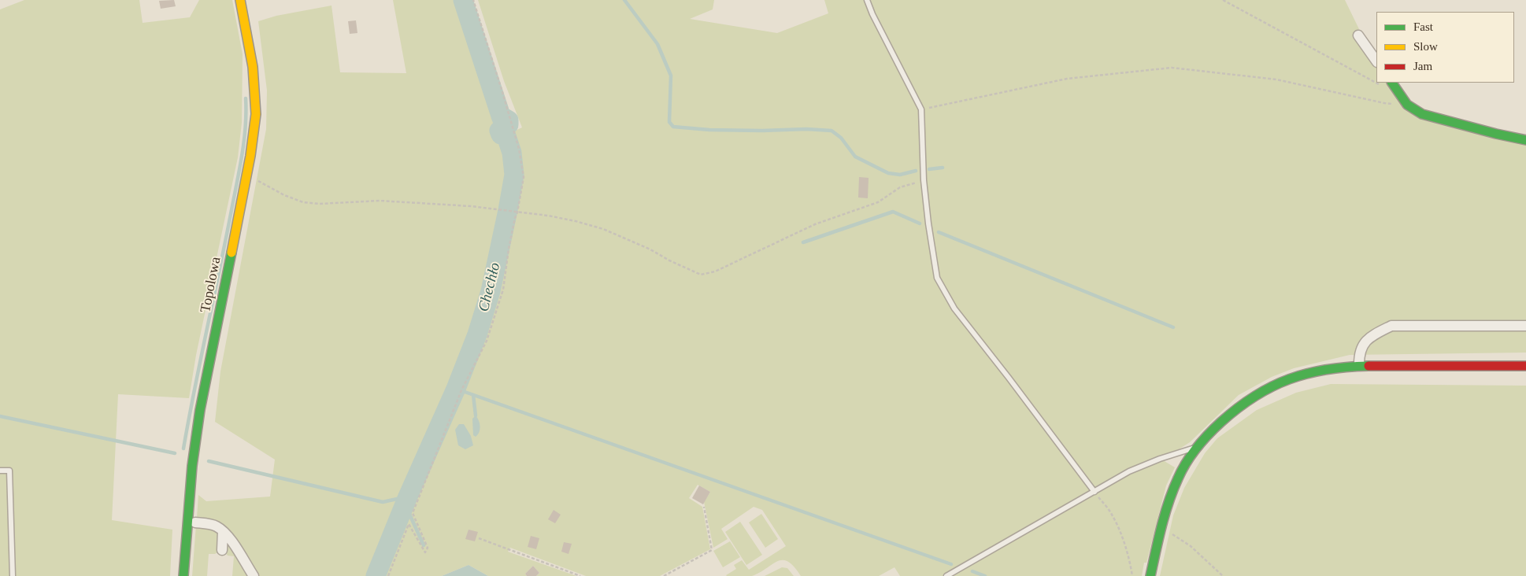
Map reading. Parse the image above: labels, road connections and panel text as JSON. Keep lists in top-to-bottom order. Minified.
{"streets":{"street":["Topolowa"]},"water":["Chechło"],"legend":["Fast","Slow","Jam"]}
